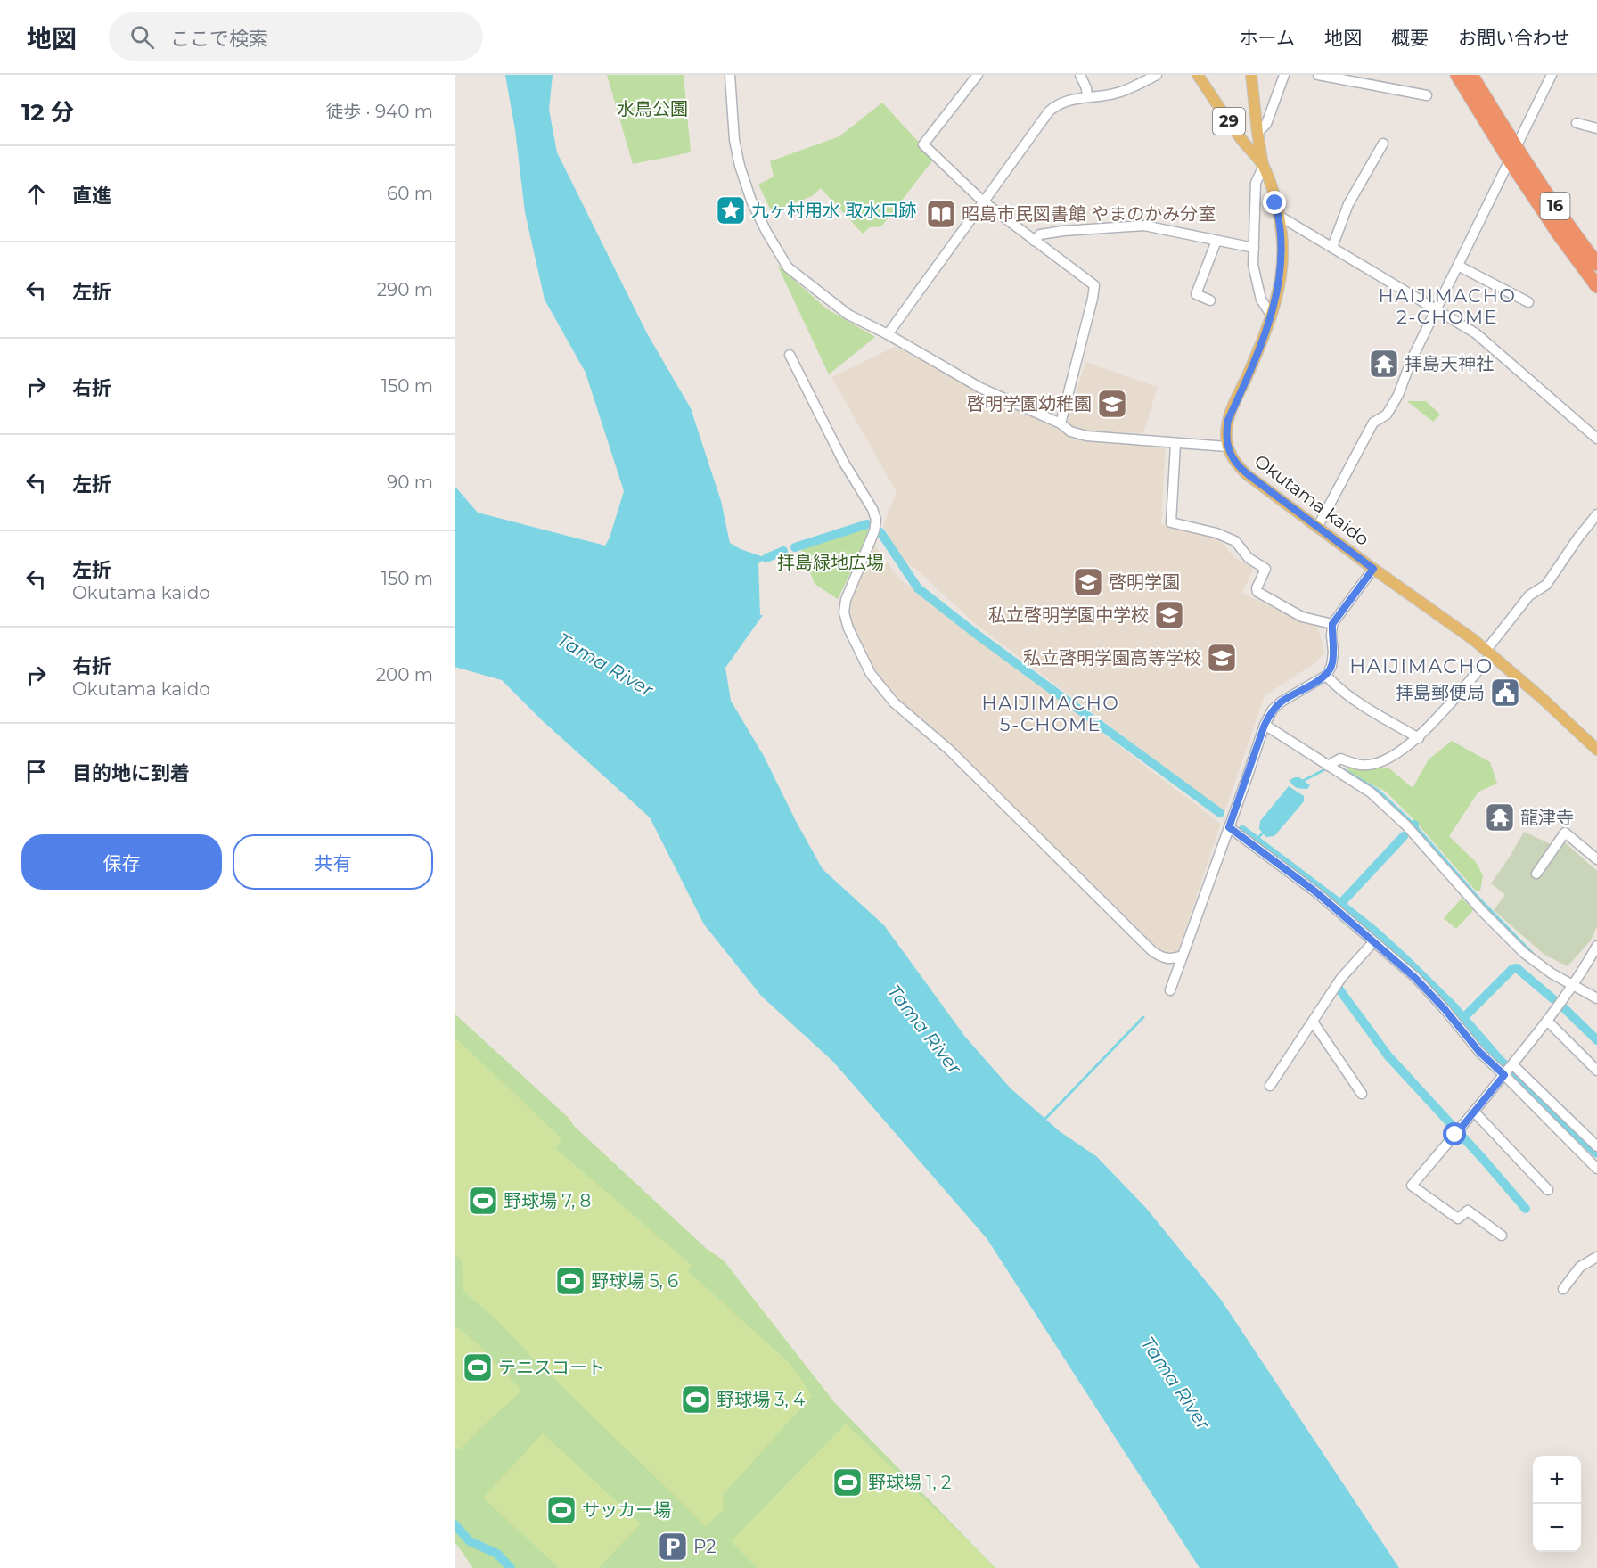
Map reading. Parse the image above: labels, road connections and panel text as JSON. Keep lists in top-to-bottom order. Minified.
{"streets":{"highway":["16"],"main road":["29","Okutama kaido"]},"crossings":[["29","Okutama kaido"]],"districts":["HAIJIMACHO 2-CHOME","HAIJIMACHO","HAIJIMACHO 5-CHOME"],"water":["Tama River"],"parks":["水鳥公園","拝島緑地広場"],"places":{"place":["九ヶ村用水 取水口跡"],"library":["昭島市民図書館 やまのかみ分室"],"temple":["拝島天神社","龍津寺"],"school or university":["啓明学園幼稚園","啓明学園","私立啓明学園中学校","私立啓明学園高等学校"],"public building":["拝島郵便局"],"sports":["野球場 7, 8","野球場 5, 6","テニスコート","野球場 3, 4","野球場 1, 2","サッカー場"],"parking":["P2"]},"page":{"header":"地図","search":"ここで検索","nav":["ホーム","地図","概要","お問い合わせ"],"heading":["12 分","徒歩 · 940 m"],"list":[["直進","60 m"],["左折","290 m"],["右折","150 m"],["左折","90 m"],["左折","Okutama kaido","150 m"],["右折","Okutama kaido","200 m"],"目的地に到着"],"buttons":["保存","共有"],"map_buttons":["+","−"]}}
